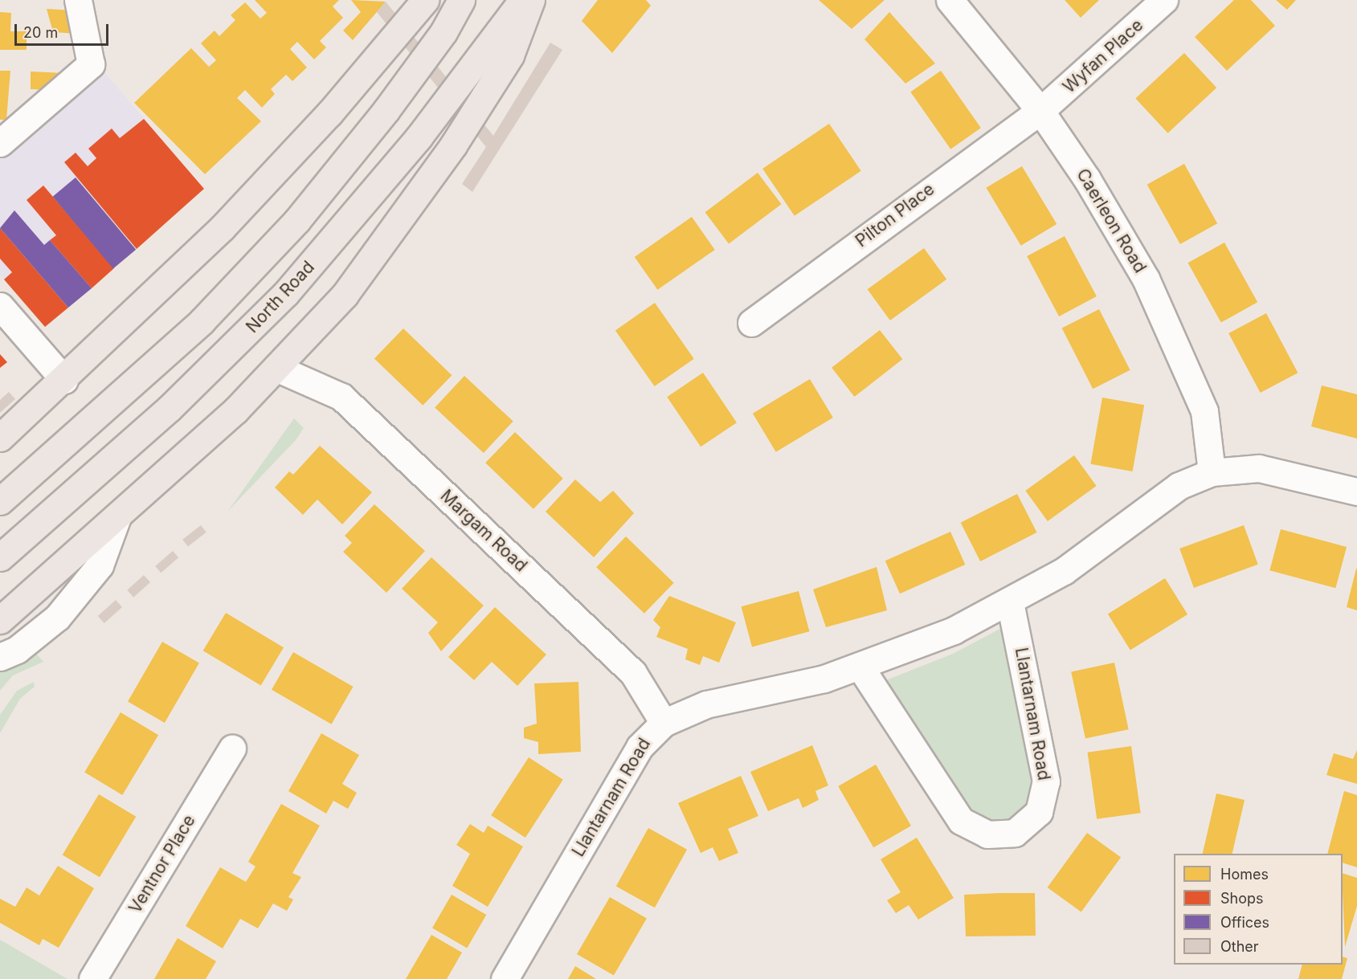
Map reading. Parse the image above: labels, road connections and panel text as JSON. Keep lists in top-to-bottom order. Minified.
{"streets":{"main road":["North Road"],"street":["Wyfan Place","Pilton Place","Caerleon Road","Margam Road","Llantarnam Road","Ventnor Place"]},"crossings":[["Wyfan Place","Pilton Place"],["Wyfan Place","Caerleon Road"],["Pilton Place","Caerleon Road"],["Caerleon Road","Llantarnam Road"],["Margam Road","Llantarnam Road"]],"legend":["Homes","Shops","Offices","Other"],"scale_bar":"20 m"}
